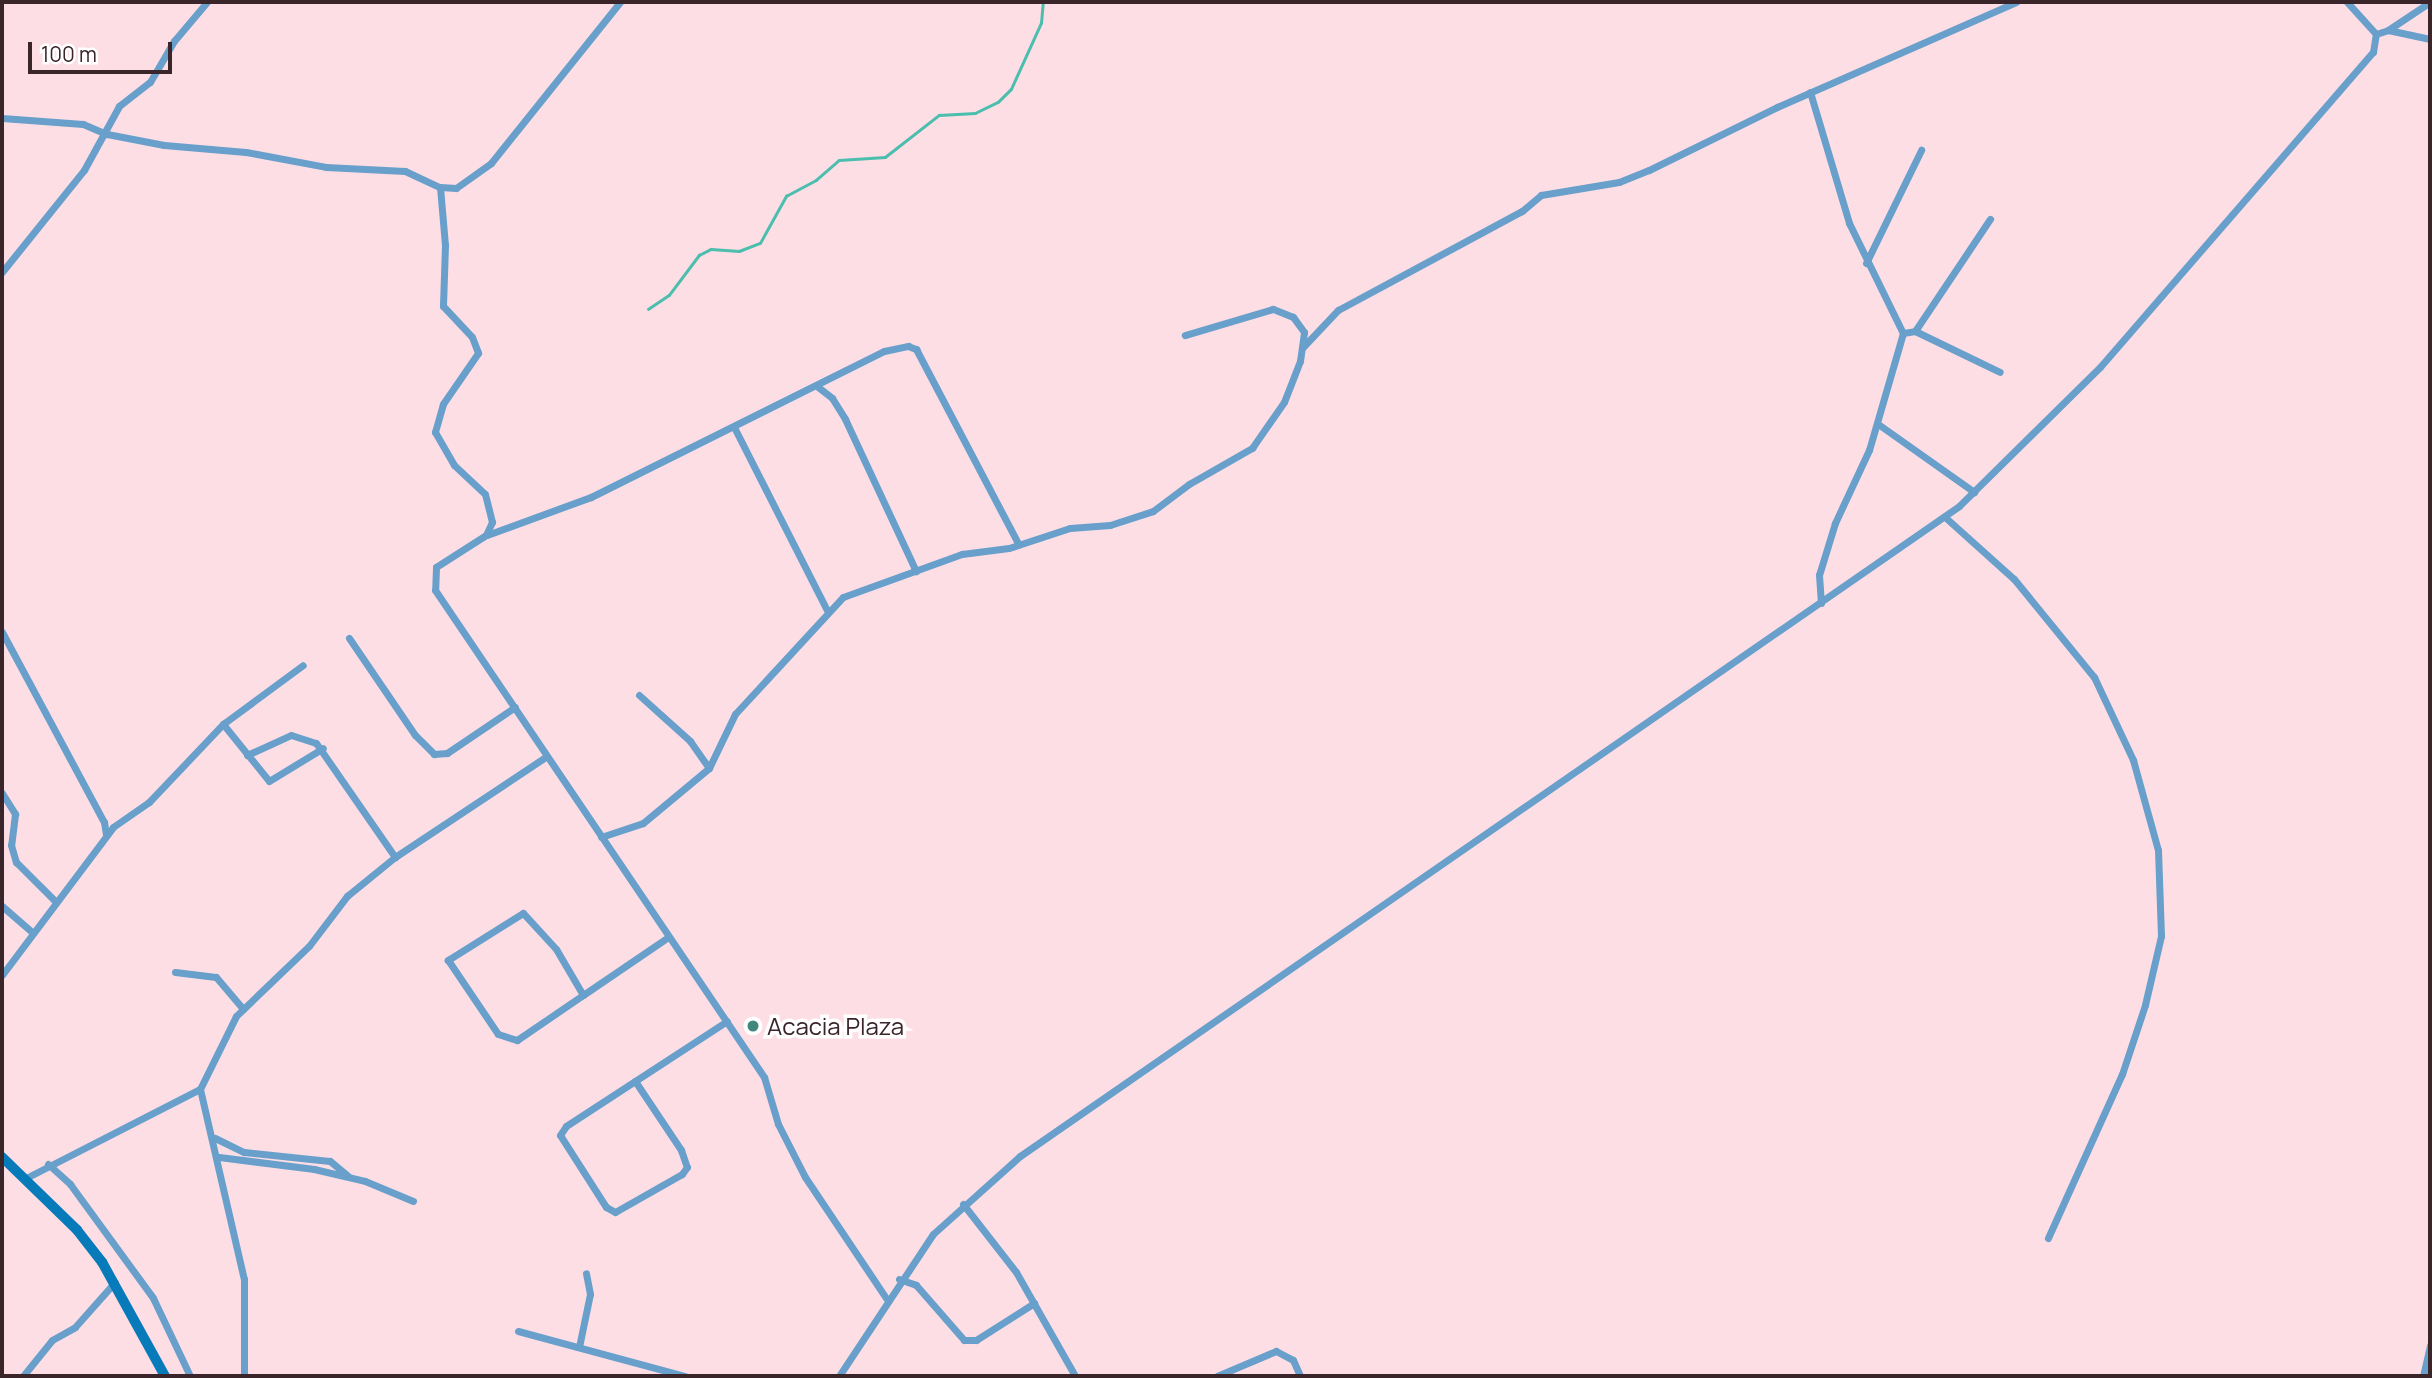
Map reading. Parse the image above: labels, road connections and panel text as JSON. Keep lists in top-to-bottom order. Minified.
{"places":["Acacia Plaza"],"scale_bar":"100 m"}
